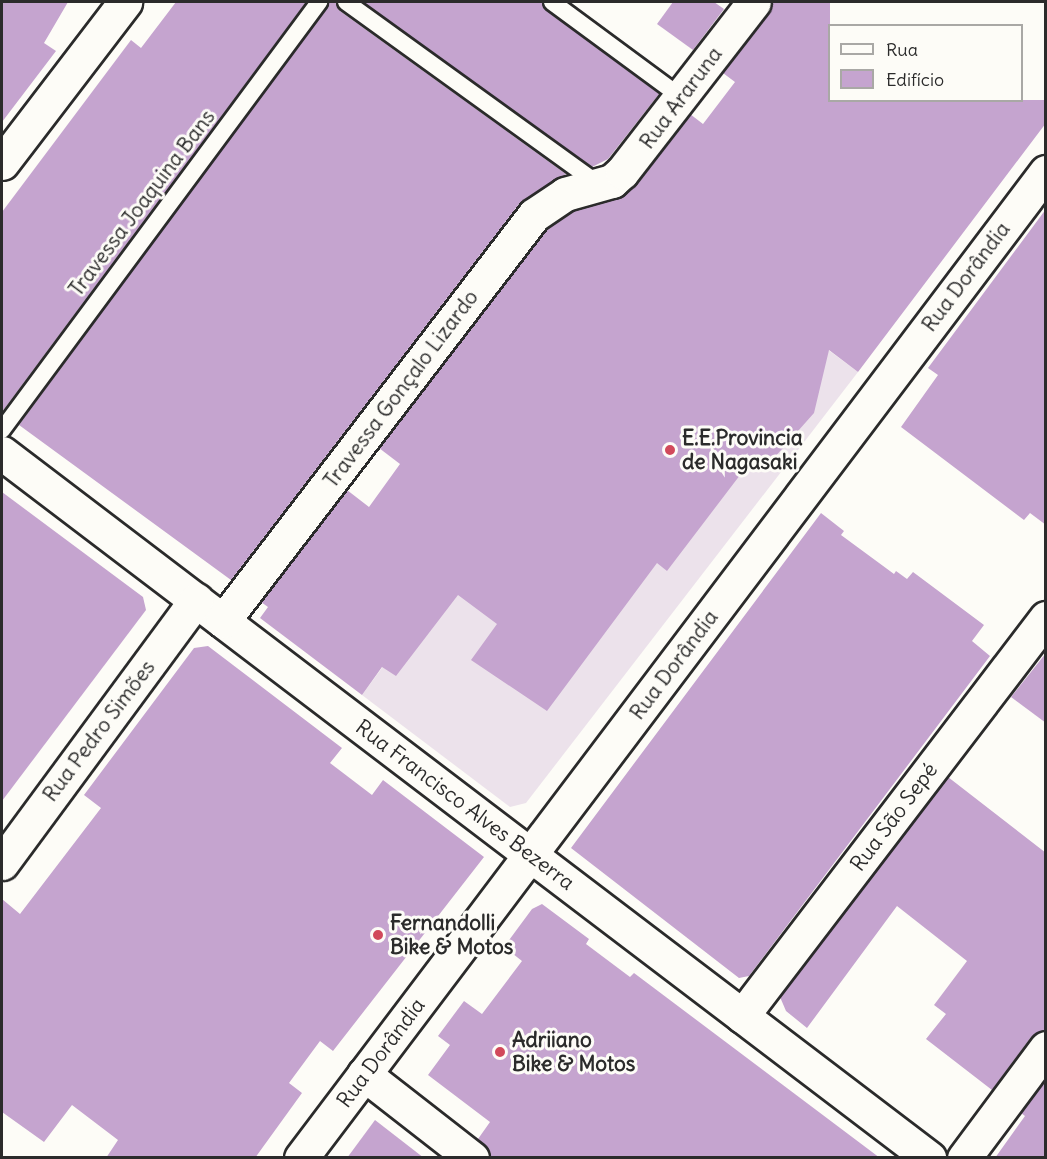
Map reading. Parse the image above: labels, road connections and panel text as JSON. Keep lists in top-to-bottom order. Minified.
{"streets":{"street":["Rua Araruna","Rua Dorândia","Travessa Gonçalo Lizardo","Rua Pedro Simões","Rua Francisco Alves Bezerra","Rua São Sepé"],"lane":["Travessa Joaquina Bans"]},"crossings":[["Rua Araruna","Travessa Gonçalo Lizardo"],["Rua Dorândia","Rua Francisco Alves Bezerra"],["Travessa Gonçalo Lizardo","Rua Francisco Alves Bezerra"],["Rua Pedro Simões","Rua Francisco Alves Bezerra"],["Rua Francisco Alves Bezerra","Rua São Sepé"]],"places":["E.E.Provincia de Nagasaki","Fernandolli Bike & Motos","Adriiano Bike & Motos"],"legend":["Rua","Edifício"]}
